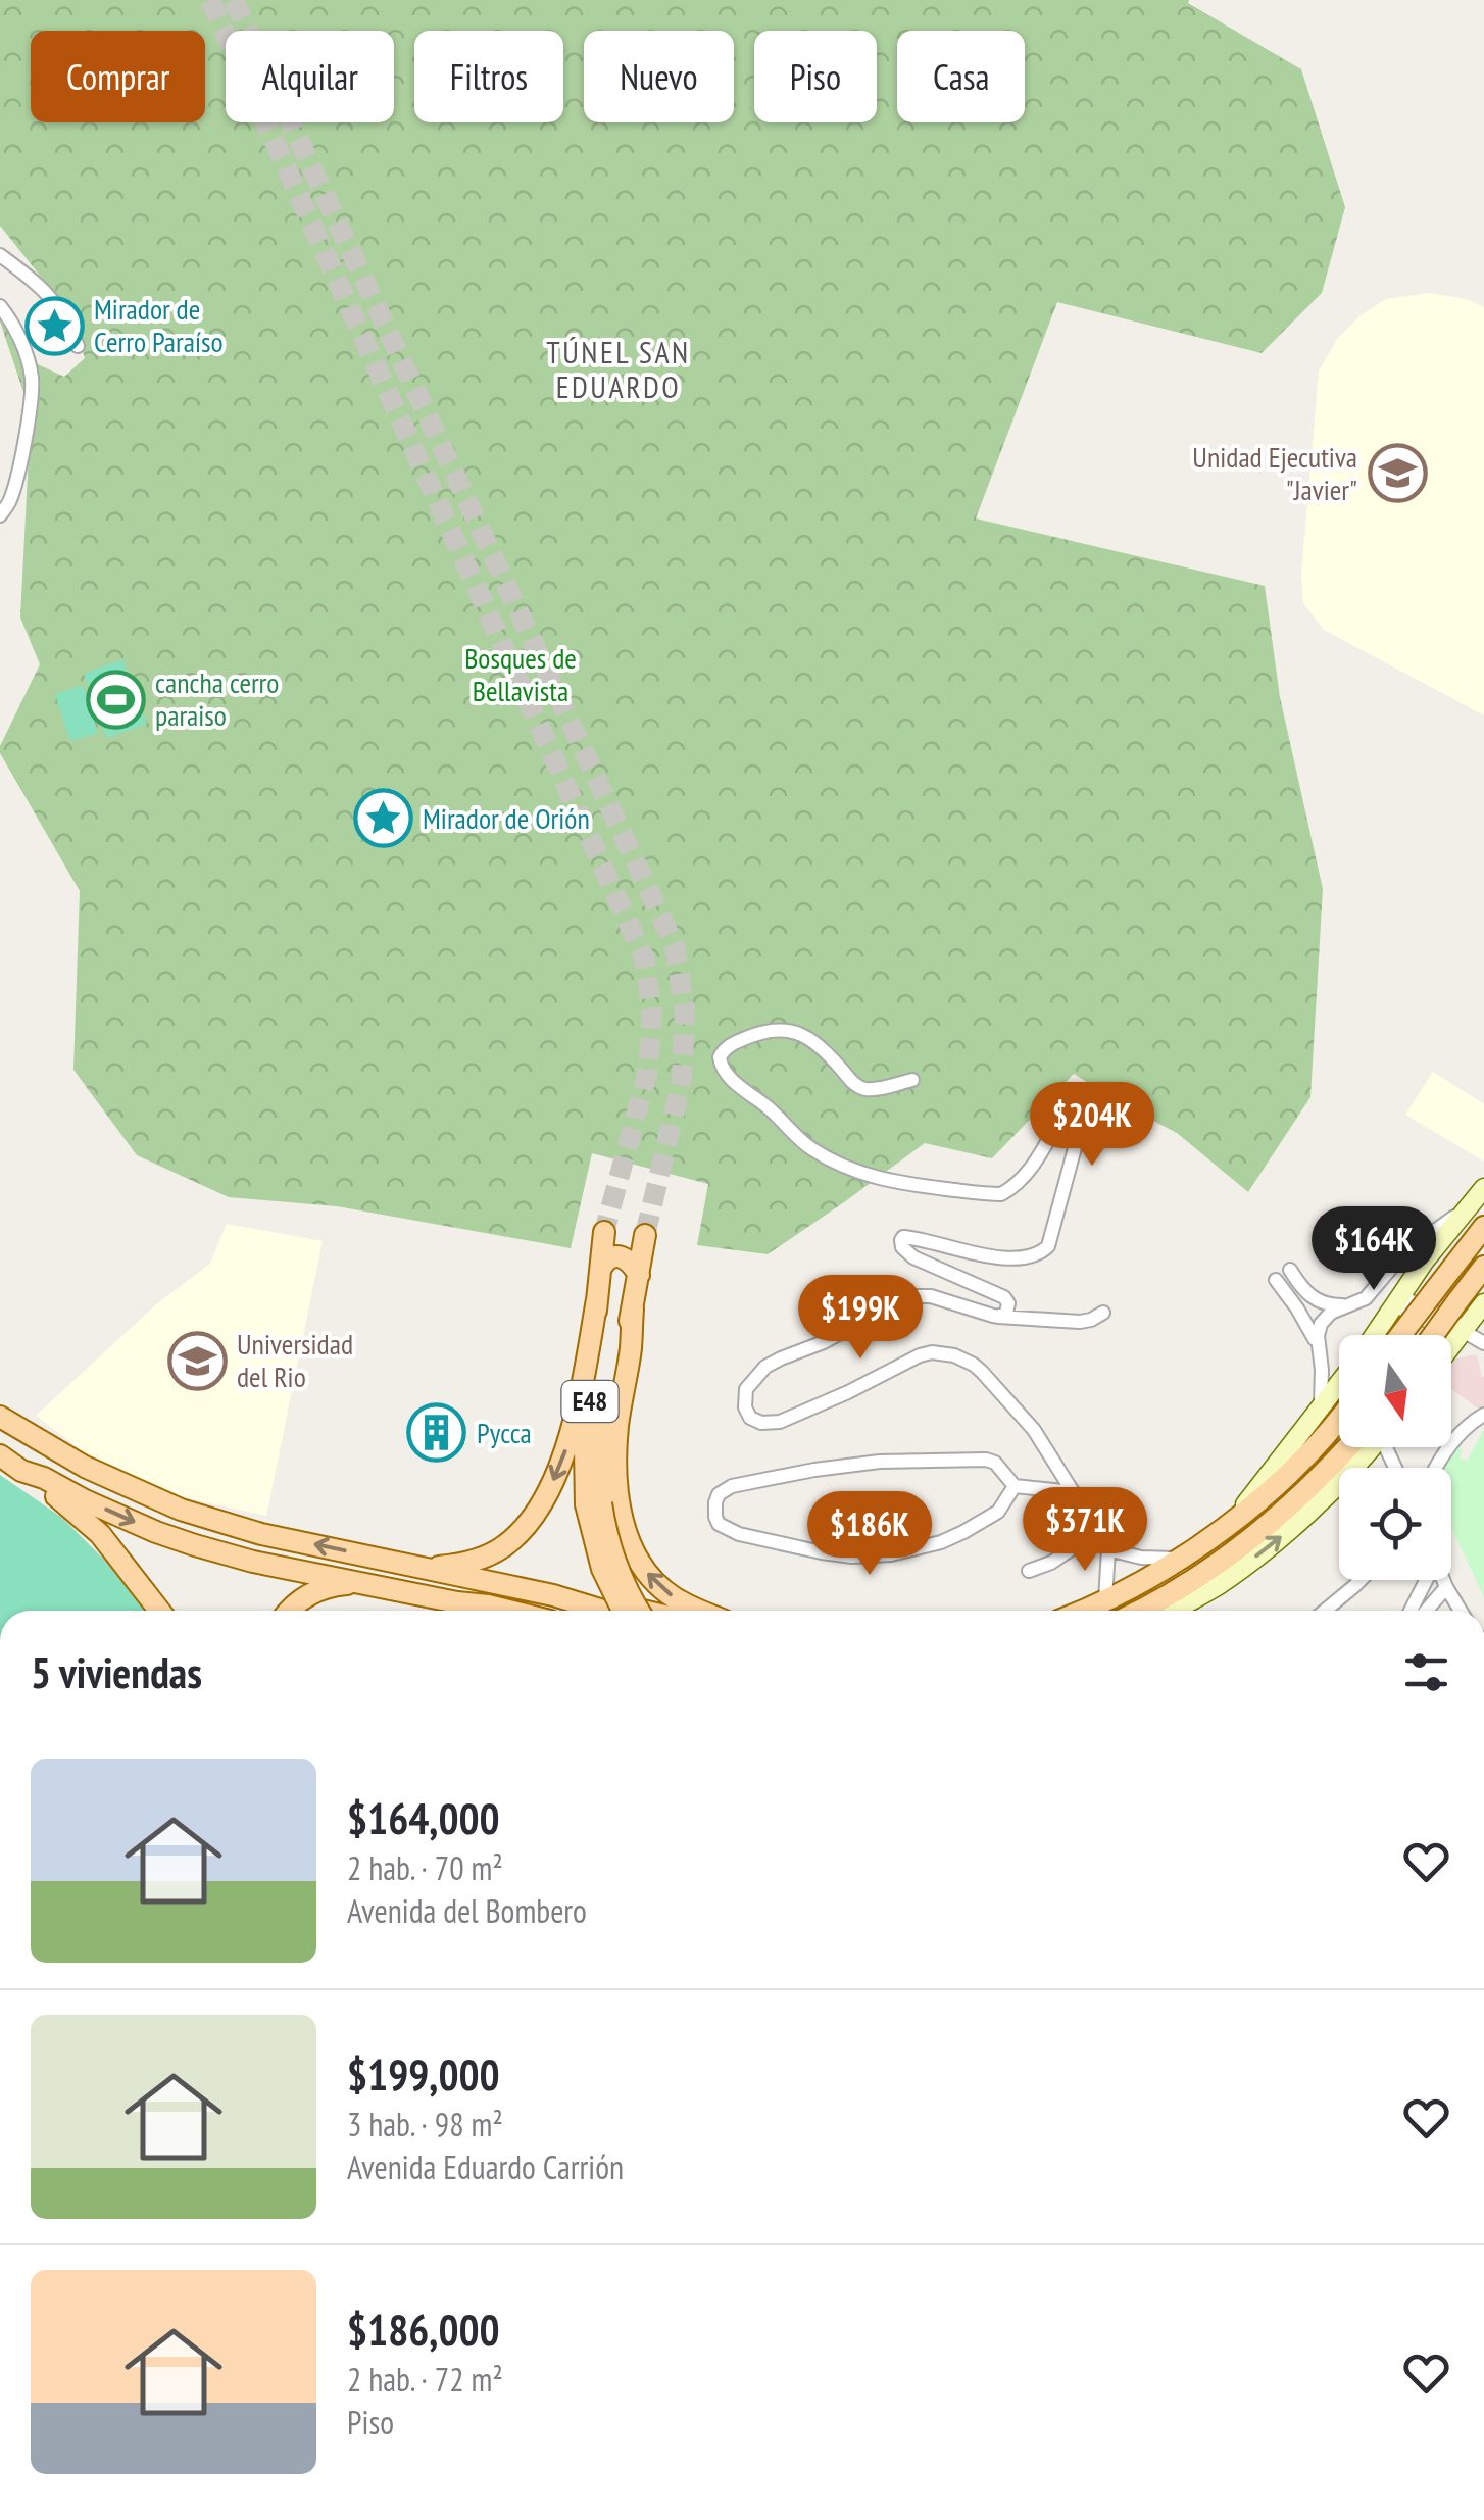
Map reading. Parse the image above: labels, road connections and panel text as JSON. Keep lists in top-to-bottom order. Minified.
{"streets":{"main road":["E48"]},"districts":["TÚNEL SAN EDUARDO"],"parks":["Bosques de Bellavista"],"places":{"place":["Mirador de Cerro Paraíso","Mirador de Orión"],"school or university":["Unidad Ejecutiva \"Javier\"","Universidad del Rio"],"sports":["cancha cerro paraiso"],"building":["Pycca"]},"north":"bottom","page":{"chip":["Comprar","Alquilar","Filtros","Nuevo","Piso","Casa"],"price":["$204K","$164K","$199K","$371K","$186K"],"heading":"5 viviendas","list":[{"name":"$164,000","note":"2 hab. · 70 m² · Avenida del Bombero"},{"name":"$199,000","note":"3 hab. · 98 m² · Avenida Eduardo Carrión"},{"name":"$186,000","note":"2 hab. · 72 m² · Piso"}]}}
